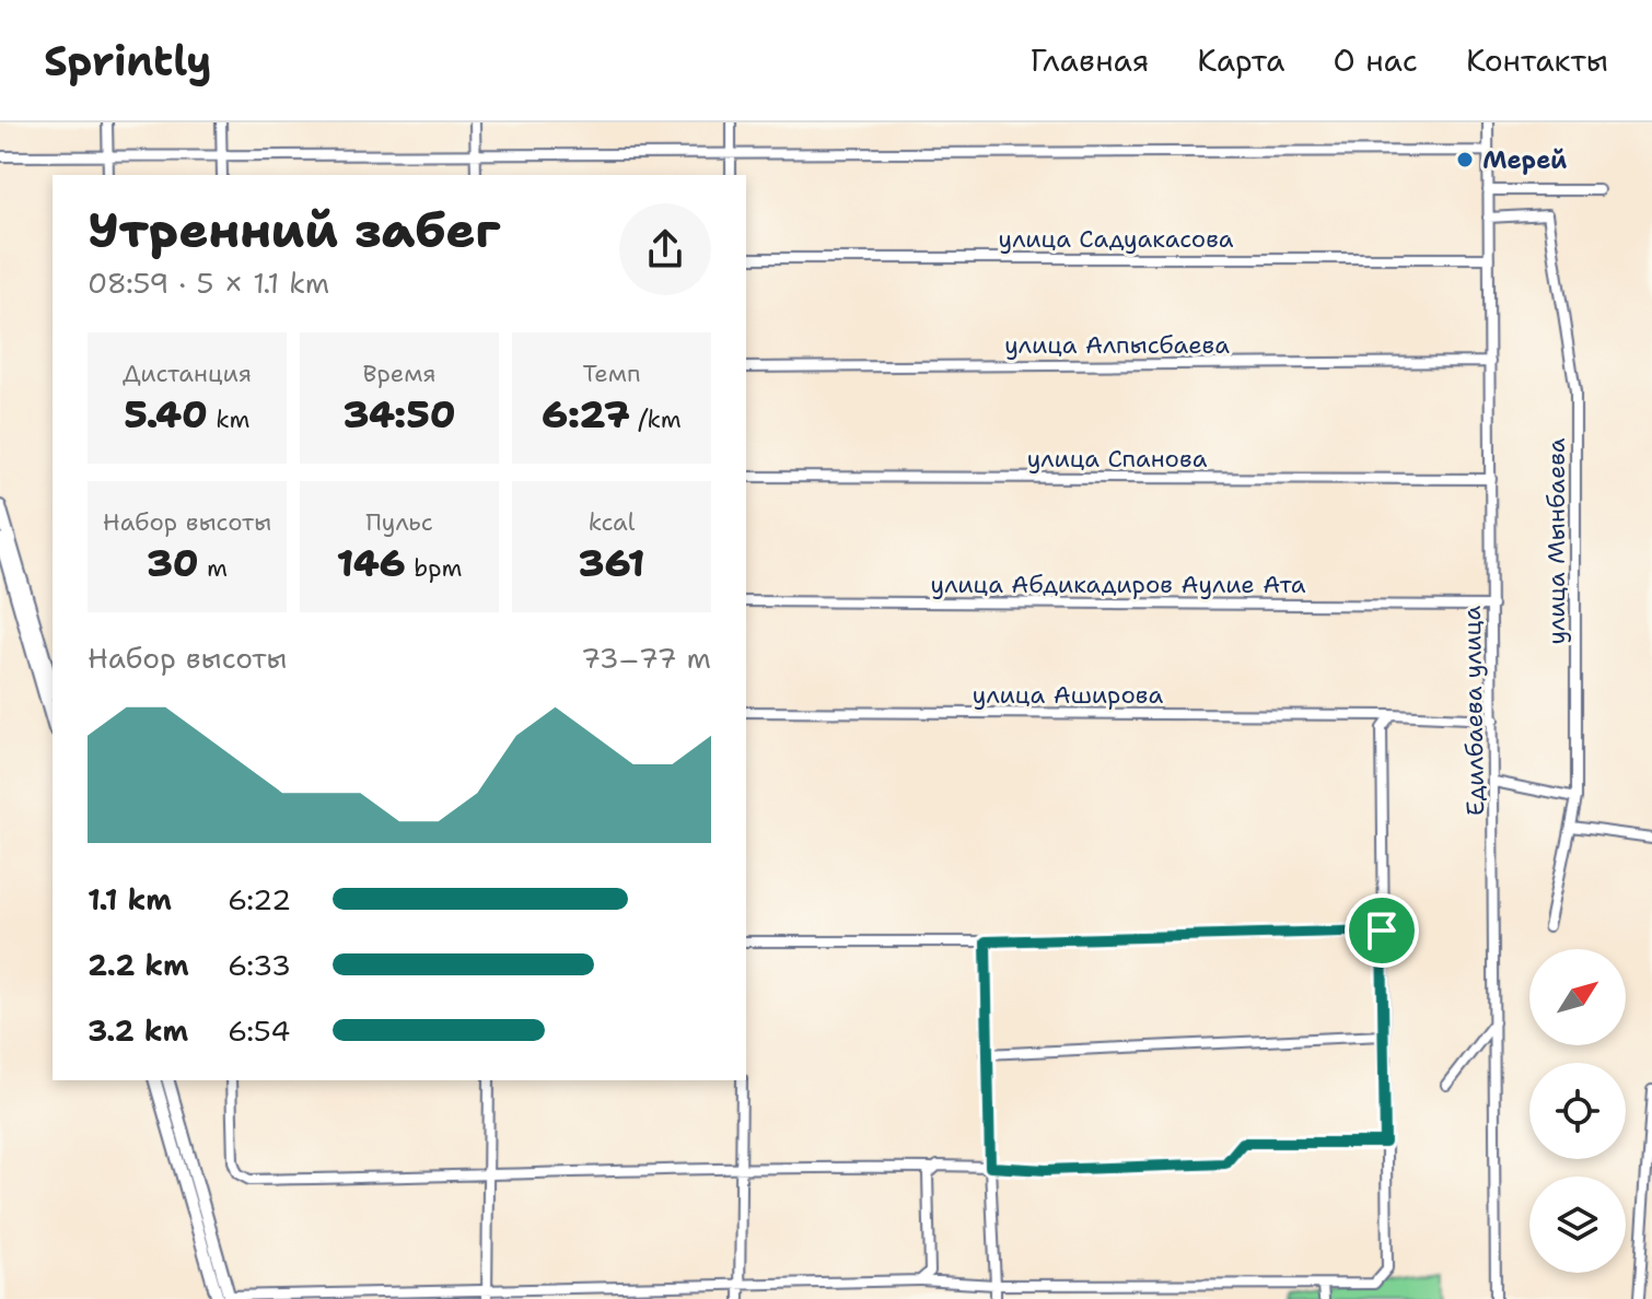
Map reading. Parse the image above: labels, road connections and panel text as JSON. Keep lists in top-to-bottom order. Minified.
{"streets":{"street":["улица Садуакасова","улица Алпысбаева","улица Спанова","улица Мынбаева","улица Абдикадиров Аулие Ата","улица Аширова","Едилбаева улица"]},"crossings":[["улица Садуакасова","Едилбаева улица"],["улица Алпысбаева","Едилбаева улица"],["улица Спанова","Едилбаева улица"],["улица Мынбаева","Едилбаева улица"],["улица Абдикадиров Аулие Ата","Едилбаева улица"],["улица Аширова","Едилбаева улица"]],"places":["Мерей"],"north":"top right","page":{"header":"Sprintly","nav":["Главная","Карта","О нас","Контакты"],"heading":["Утренний забег","08:59 · 5 × 1.1 km"],"stats":[["Дистанция","5.40 km"],["Время","34:50"],["Темп","6:27 /km"],["Набор высоты","30 m"],["Пульс","146 bpm"],["kcal","361"]],"chart":["Набор высоты","73–77 m"],"list":[{"name":"1.1 km","note":"6:22"},{"name":"2.2 km","note":"6:33"},{"name":"3.2 km","note":"6:54"}]}}
